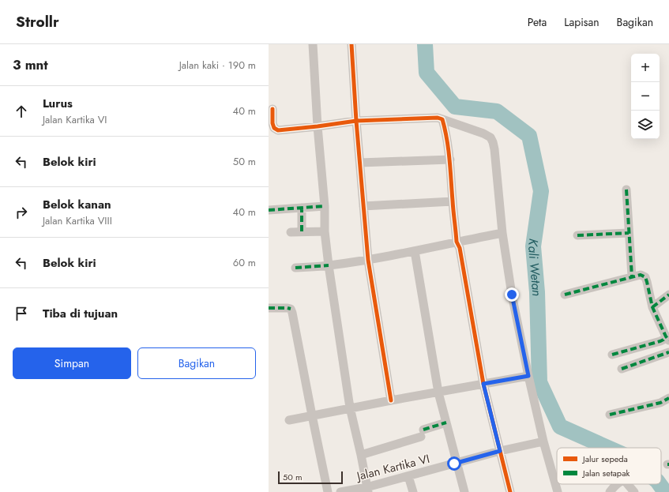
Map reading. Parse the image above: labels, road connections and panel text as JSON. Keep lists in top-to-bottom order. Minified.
{"streets":{"street":["Jalan Kartika VI"]},"water":["Kali Wetan"],"legend":["Jalur sepeda","Jalan setapak"],"scale_bar":"50 m","page":{"header":"Strollr","nav":["Peta","Lapisan","Bagikan"],"heading":["3 mnt","Jalan kaki · 190 m"],"map_buttons":["+","−"],"list":[["Lurus","Jalan Kartika VI","40 m"],["Belok kiri","50 m"],["Belok kanan","Jalan Kartika VIII","40 m"],["Belok kiri","60 m"],"Tiba di tujuan"],"buttons":["Simpan","Bagikan"],"scale":"50 m"}}
